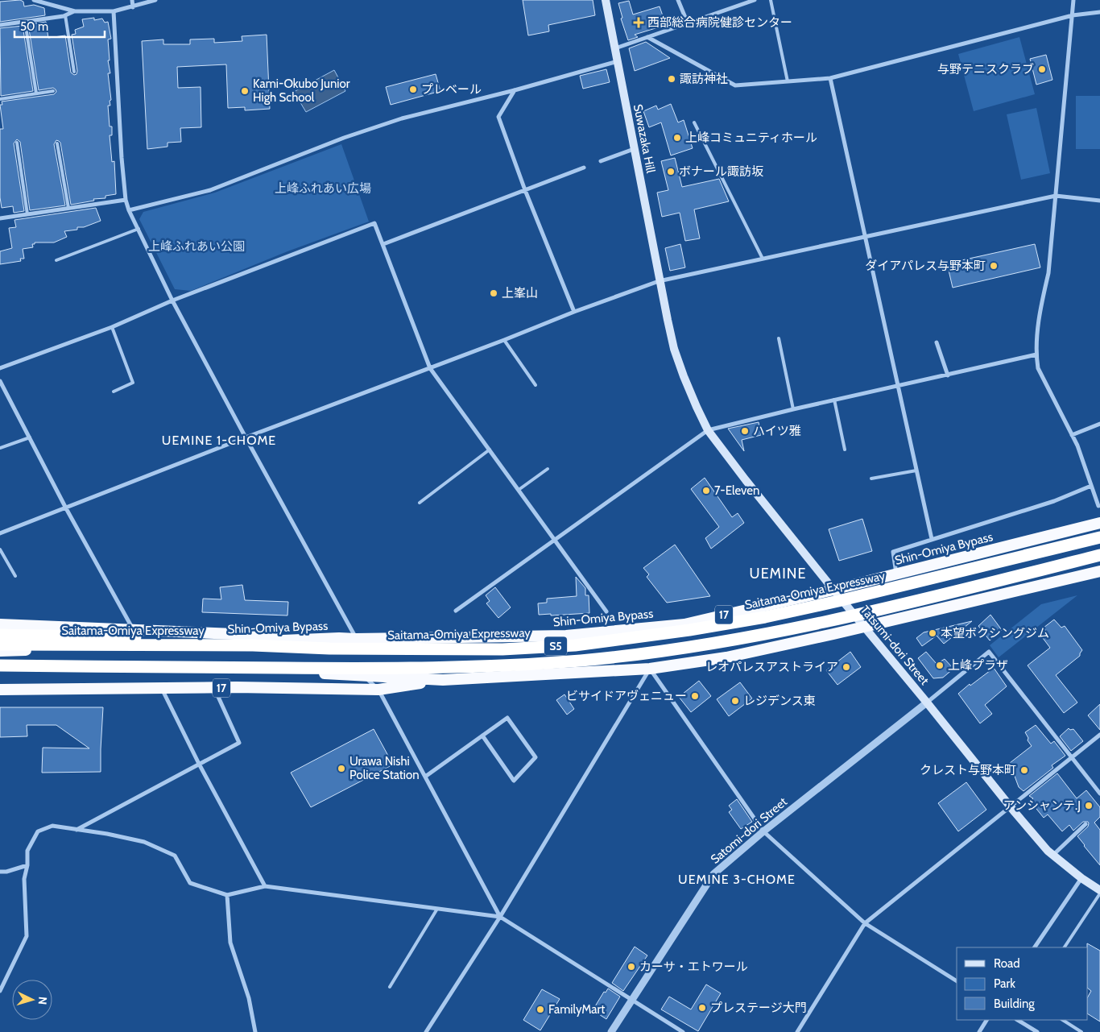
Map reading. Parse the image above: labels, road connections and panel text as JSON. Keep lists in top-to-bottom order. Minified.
{"streets":{"highway":["Shin-Omiya Bypass","Saitama-Omiya Expressway","17","S5"],"main road":["Suwazaka Hill","Tatsumi-dori Street"],"street":["Satomi-dori Street"]},"crossings":[["Suwazaka Hill","Tatsumi-dori Street"],["Shin-Omiya Bypass","17"],["Shin-Omiya Bypass","Tatsumi-dori Street"],["17","Tatsumi-dori Street"],["Tatsumi-dori Street","Satomi-dori Street"]],"districts":["UEMINE 1-CHOME","UEMINE","UEMINE 3-CHOME"],"parks":["上峰ふれあい広場","上峰ふれあい公園"],"places":{"health":["西部総合病院健診センター"],"other":["与野テニスクラブ","諏訪神社","プレベール","Kami-Okubo Junior High School","上峰コミュニティホール","ボナール諏訪坂","ダイアパレス与野本町","上峯山","ハイツ雅","7-Eleven","本望ボクシングジム","上峰プラザ","レオパレスアストライア","ビサイドアヴェニュー","レジデンス東","Urawa Nishi Police Station","クレスト与野本町","アンシャンテ.J","カーサ・エトワール","プレステージ大門","FamilyMart"]},"legend":["Road","Park","Building"],"scale_bar":"50 m","north":"right"}
